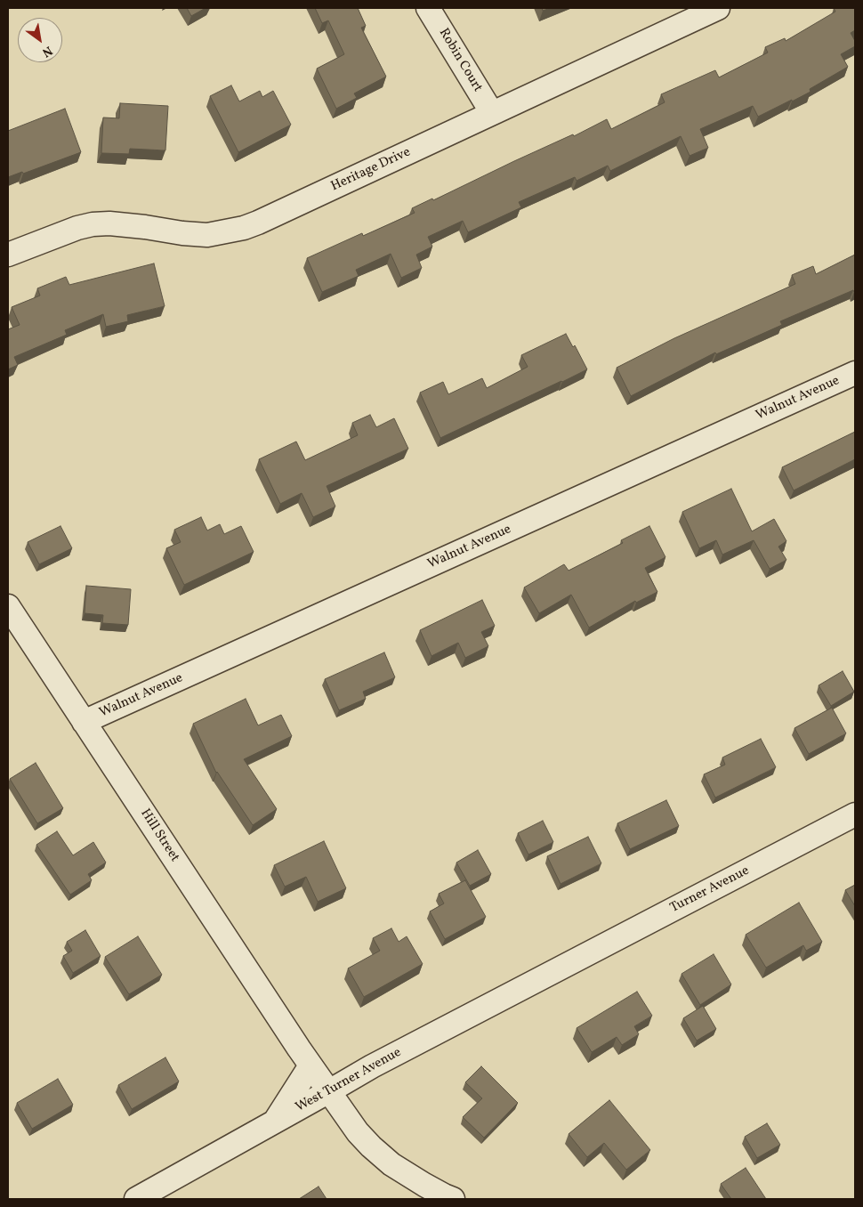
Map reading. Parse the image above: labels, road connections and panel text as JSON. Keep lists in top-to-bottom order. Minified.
{"streets":{"street":["Robin Court","Heritage Drive","Walnut Avenue","Hill Street","Turner Avenue","West Turner Avenue"]},"crossings":[["Robin Court","Heritage Drive"],["Walnut Avenue","Hill Street"],["Hill Street","West Turner Avenue"],["Turner Avenue","West Turner Avenue"]],"north":"bottom right"}
